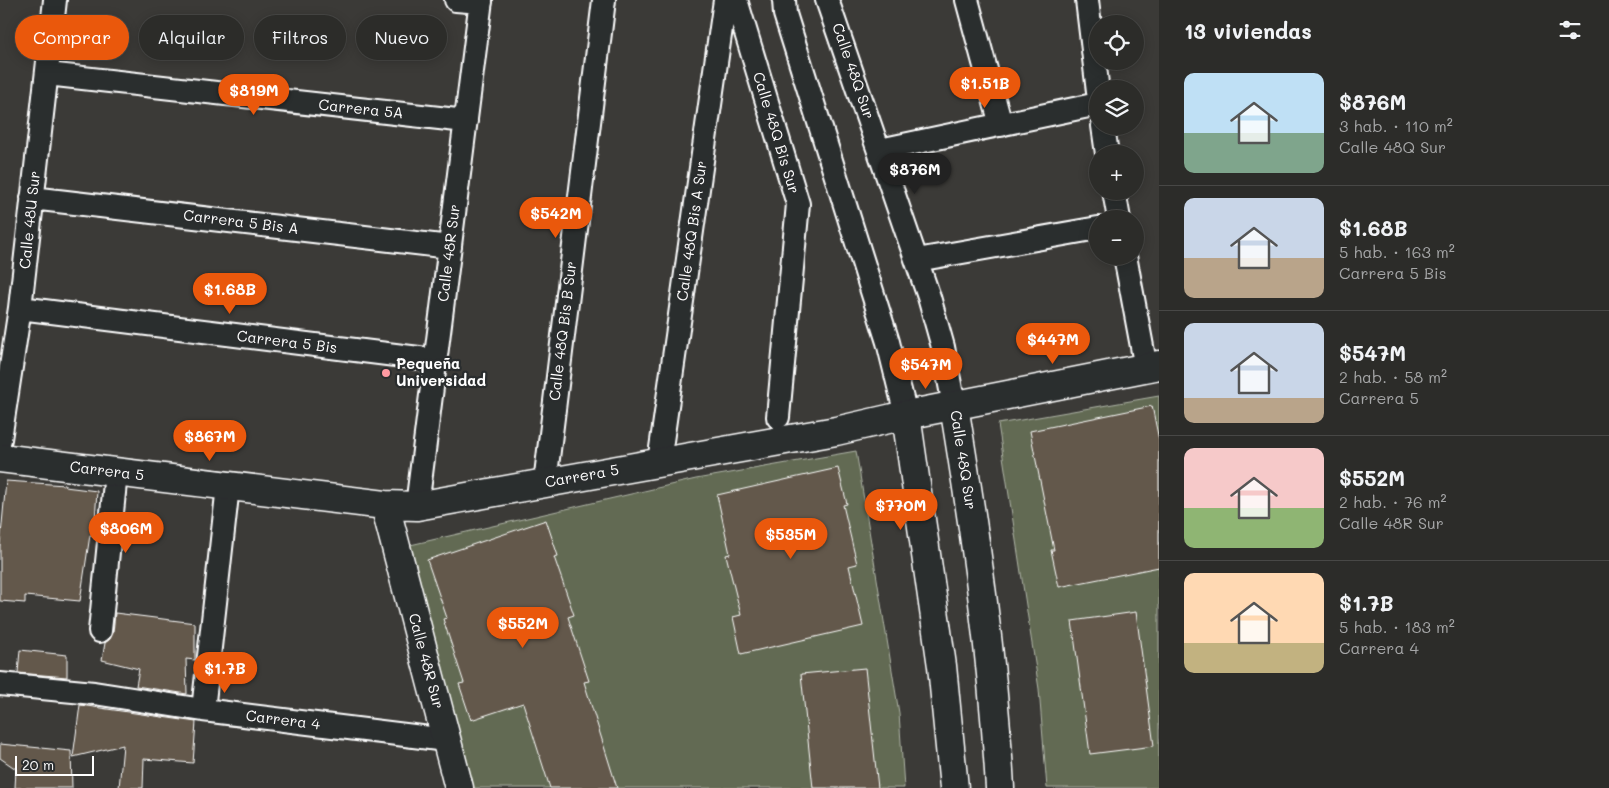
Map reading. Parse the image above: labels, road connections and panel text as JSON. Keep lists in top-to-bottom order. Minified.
{"streets":{"street":["Calle 48Q Sur","Carrera 5A","Calle 48Q Bis Sur","Calle 48U Sur","Carrera 5 Bis A","Calle 48Q Bis A Sur","Calle 48R Sur","Calle 48Q Bis B Sur","Carrera 5 Bis","Carrera 5","Carrera 4"]},"crossings":[["Calle 48Q Sur","Carrera 5"],["Carrera 5A","Calle 48U Sur"],["Carrera 5A","Calle 48R Sur"],["Calle 48U Sur","Carrera 5 Bis A"],["Calle 48U Sur","Carrera 5 Bis"],["Carrera 5 Bis A","Calle 48R Sur"],["Calle 48Q Bis A Sur","Carrera 5"],["Calle 48R Sur","Carrera 5 Bis"],["Calle 48R Sur","Carrera 5"],["Calle 48R Sur","Carrera 4"],["Calle 48Q Bis B Sur","Carrera 5"]],"places":["Pequeña Universidad"],"scale_bar":"20 m","page":{"heading":"13 viviendas","map_buttons":["+","−"],"chip":["Comprar","Alquilar","Filtros","Nuevo"],"list":[{"name":"$876M","note":"3 hab. · 110 m² · Calle 48Q Sur"},{"name":"$1.68B","note":"5 hab. · 163 m² · Carrera 5 Bis"},{"name":"$547M","note":"2 hab. · 58 m² · Carrera 5"},{"name":"$552M","note":"2 hab. · 76 m² · Calle 48R Sur"},{"name":"$1.7B","note":"5 hab. · 183 m² · Carrera 4"}],"price":["$1.51B","$819M","$876M","$542M","$1.68B","$447M","$547M","$867M","$770M","$806M","$535M","$552M","$1.7B"],"scale":"20 m"}}
